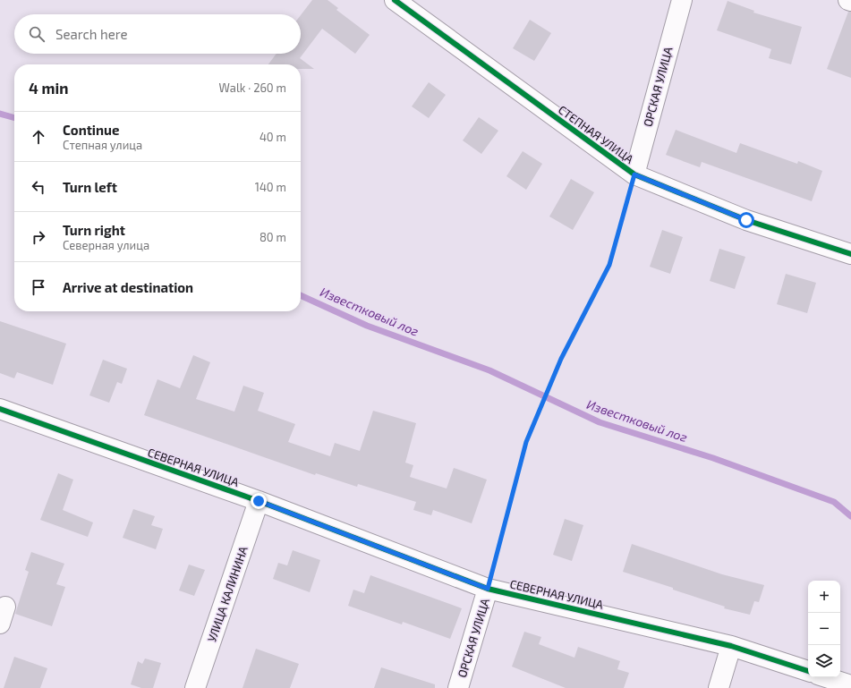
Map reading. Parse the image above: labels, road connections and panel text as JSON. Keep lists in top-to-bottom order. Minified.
{"streets":{"street":["ОРСКАЯ УЛИЦА","СТЕПНАЯ УЛИЦА","СЕВЕРНАЯ УЛИЦА","УЛИЦА КАЛИНИНА"]},"crossings":[["ОРСКАЯ УЛИЦА","СТЕПНАЯ УЛИЦА"],["ОРСКАЯ УЛИЦА","СЕВЕРНАЯ УЛИЦА"],["СЕВЕРНАЯ УЛИЦА","УЛИЦА КАЛИНИНА"]],"water":["Известковый лог"],"page":{"search":"Search here","heading":["4 min","Walk · 260 m"],"list":[["Continue","Степная улица","40 m"],["Turn left","140 m"],["Turn right","Северная улица","80 m"],"Arrive at destination"],"map_buttons":["+","−"]}}
